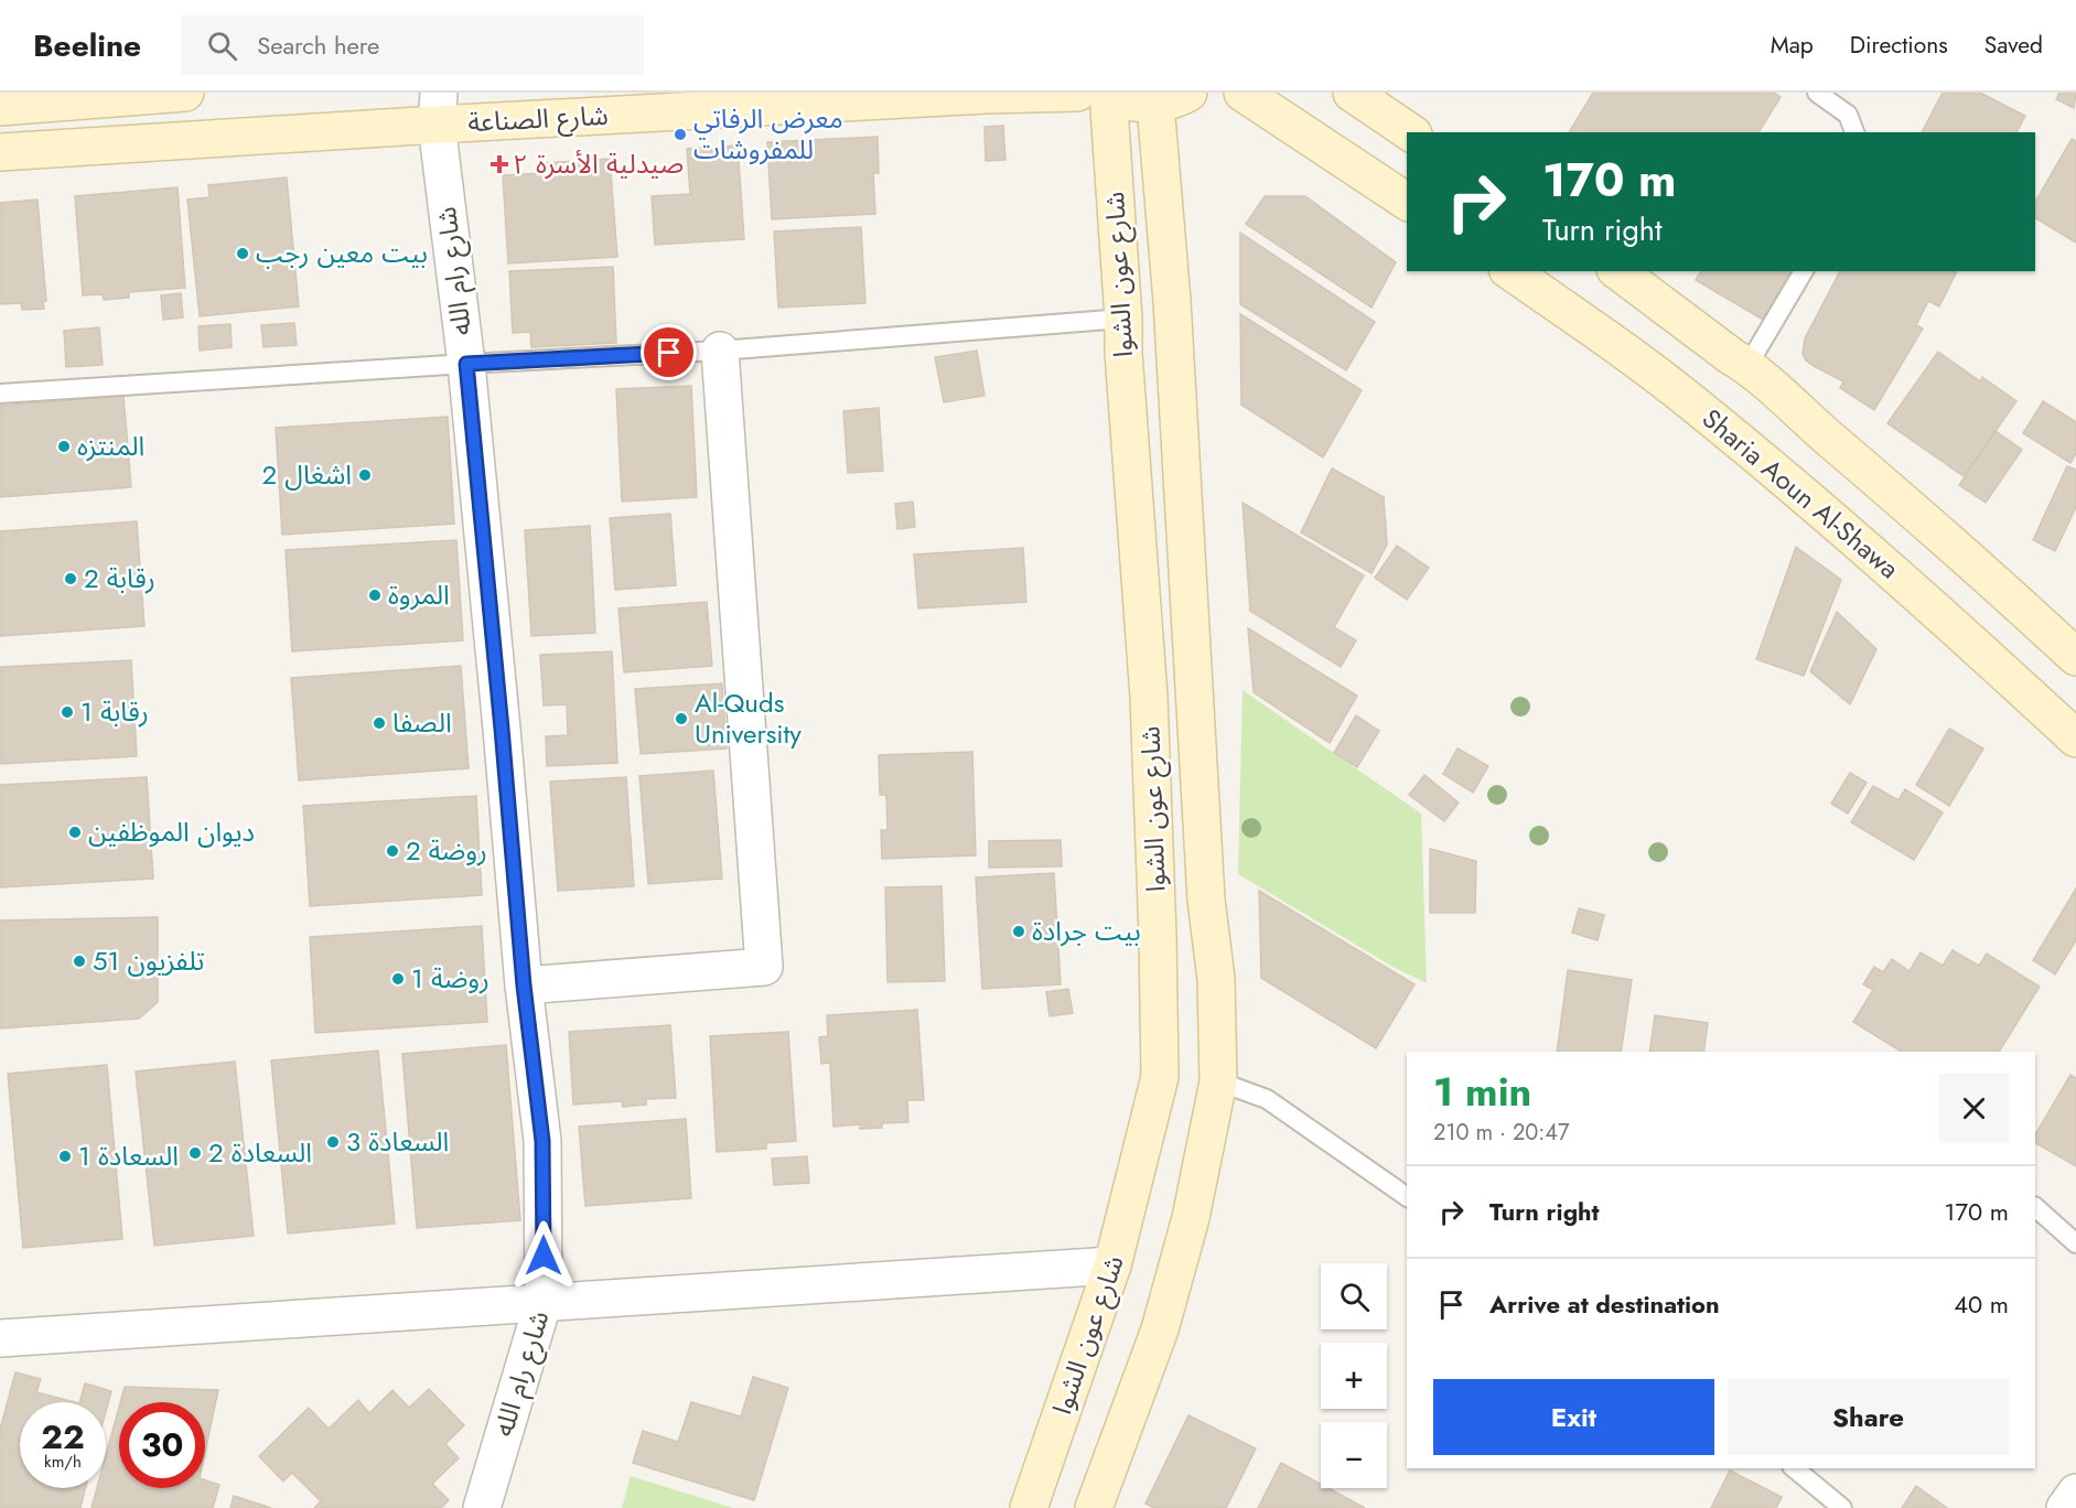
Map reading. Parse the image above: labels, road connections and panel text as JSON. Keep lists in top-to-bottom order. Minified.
{"streets":{"main road":["شارع الصناعة","شارع عون الشوا","Sharia Aoun Al-Shawa"],"street":["شارع رام الله"]},"crossings":[["شارع الصناعة","شارع رام الله"]],"places":{"other":["معرض الرفاتي للمفروشات","بيت معين رجب","المنتزه","اشغال 2","رقابة 2","المروة","رقابة 1","Al-Quds University","الصفا","ديوان الموظفين","روضة 2","بيت جرادة","تلفزيون 51","روضة 1","السعادة 3","السعادة 2","السعادة 1"],"health":["صيدلية الأسرة ٢"]},"page":{"header":"Beeline","search":"Search here","nav":["Map","Directions","Saved"],"turn":["170 m","Turn right"],"heading":["1 min","210 m · 20:47"],"list":[{"name":"Turn right","value":"170 m"},{"name":"Arrive at destination","value":"40 m"}],"map_buttons":["+","−"],"buttons":["Exit","Share"],"speed":"22 km/h","limit":"30"}}
